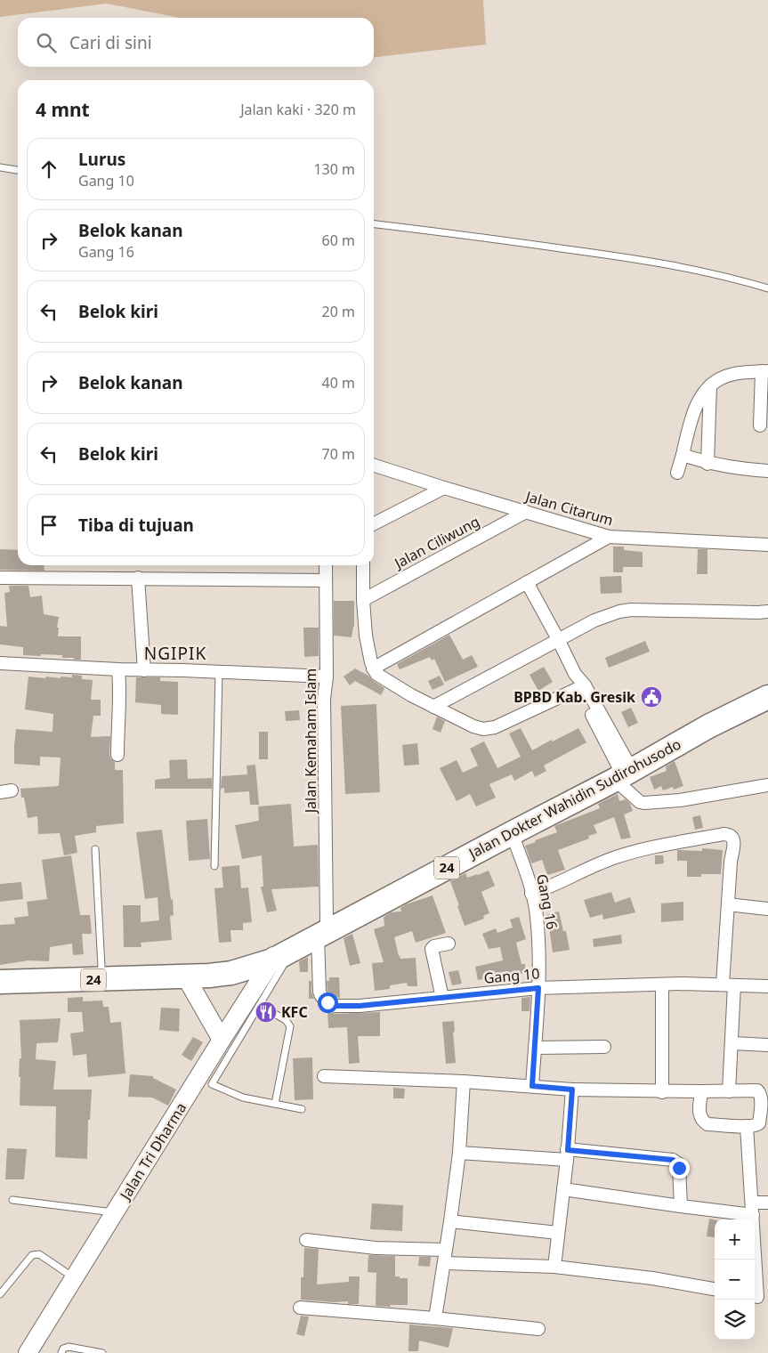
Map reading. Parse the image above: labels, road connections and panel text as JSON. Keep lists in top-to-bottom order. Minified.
{"streets":{"highway":["Jalan Dokter Wahidin Sudirohusodo","24"],"main road":["Jalan Tri Dharma"],"street":["Jalan Citarum","Jalan Ciliwung","Jalan Kemaham Islam","Gang 16","Gang 10"]},"crossings":[["Jalan Citarum","Jalan Ciliwung"],["Jalan Kemaham Islam","Jalan Dokter Wahidin Sudirohusodo"],["Jalan Kemaham Islam","Gang 10"],["Jalan Dokter Wahidin Sudirohusodo","Gang 16"],["Jalan Dokter Wahidin Sudirohusodo","Gang 10"],["Jalan Dokter Wahidin Sudirohusodo","Jalan Tri Dharma"],["Gang 16","Gang 10"]],"districts":["NGIPIK"],"places":{"public building":["BPBD Kab. Gresik"],"restaurant":["KFC"]},"page":{"search":"Cari di sini","heading":["4 mnt","Jalan kaki · 320 m"],"list":[["Lurus","Gang 10","130 m"],["Belok kanan","Gang 16","60 m"],["Belok kiri","20 m"],["Belok kanan","40 m"],["Belok kiri","70 m"],"Tiba di tujuan"],"map_buttons":["+","−"]}}
